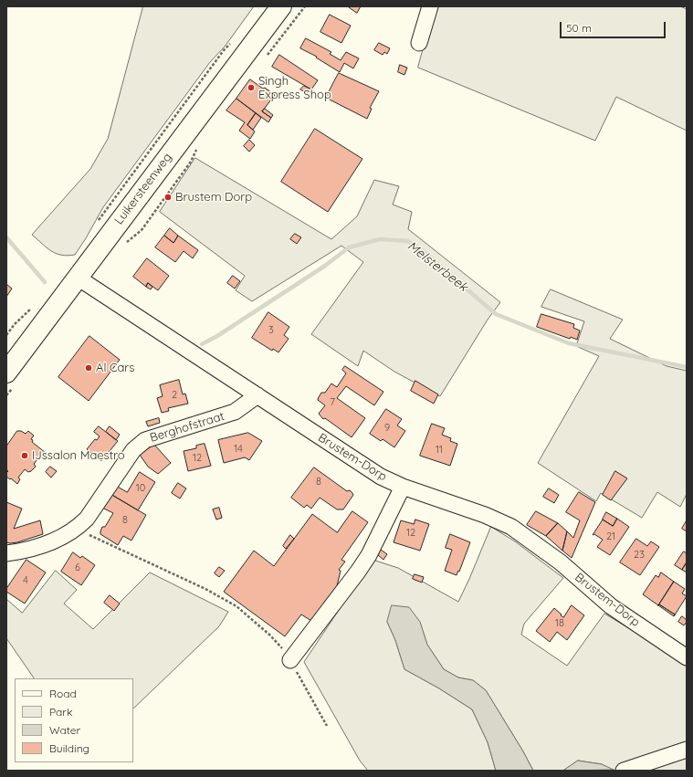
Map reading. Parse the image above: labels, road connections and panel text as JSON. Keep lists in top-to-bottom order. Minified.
{"streets":{"main road":["Luikersteenweg"],"street":["Berghofstraat","Brustem-Dorp"]},"crossings":[["Luikersteenweg","Brustem-Dorp"],["Berghofstraat","Brustem-Dorp"]],"water":["Melsterbeek"],"places":["Singh Express Shop","Brustem Dorp","Al Cars","IJssalon Maestro"],"house_numbers":["3","2","7","9","14","11","12","8","10","8","12","21","23","6","4","18"],"legend":["Road","Park","Water","Building"],"scale_bar":"50 m"}
